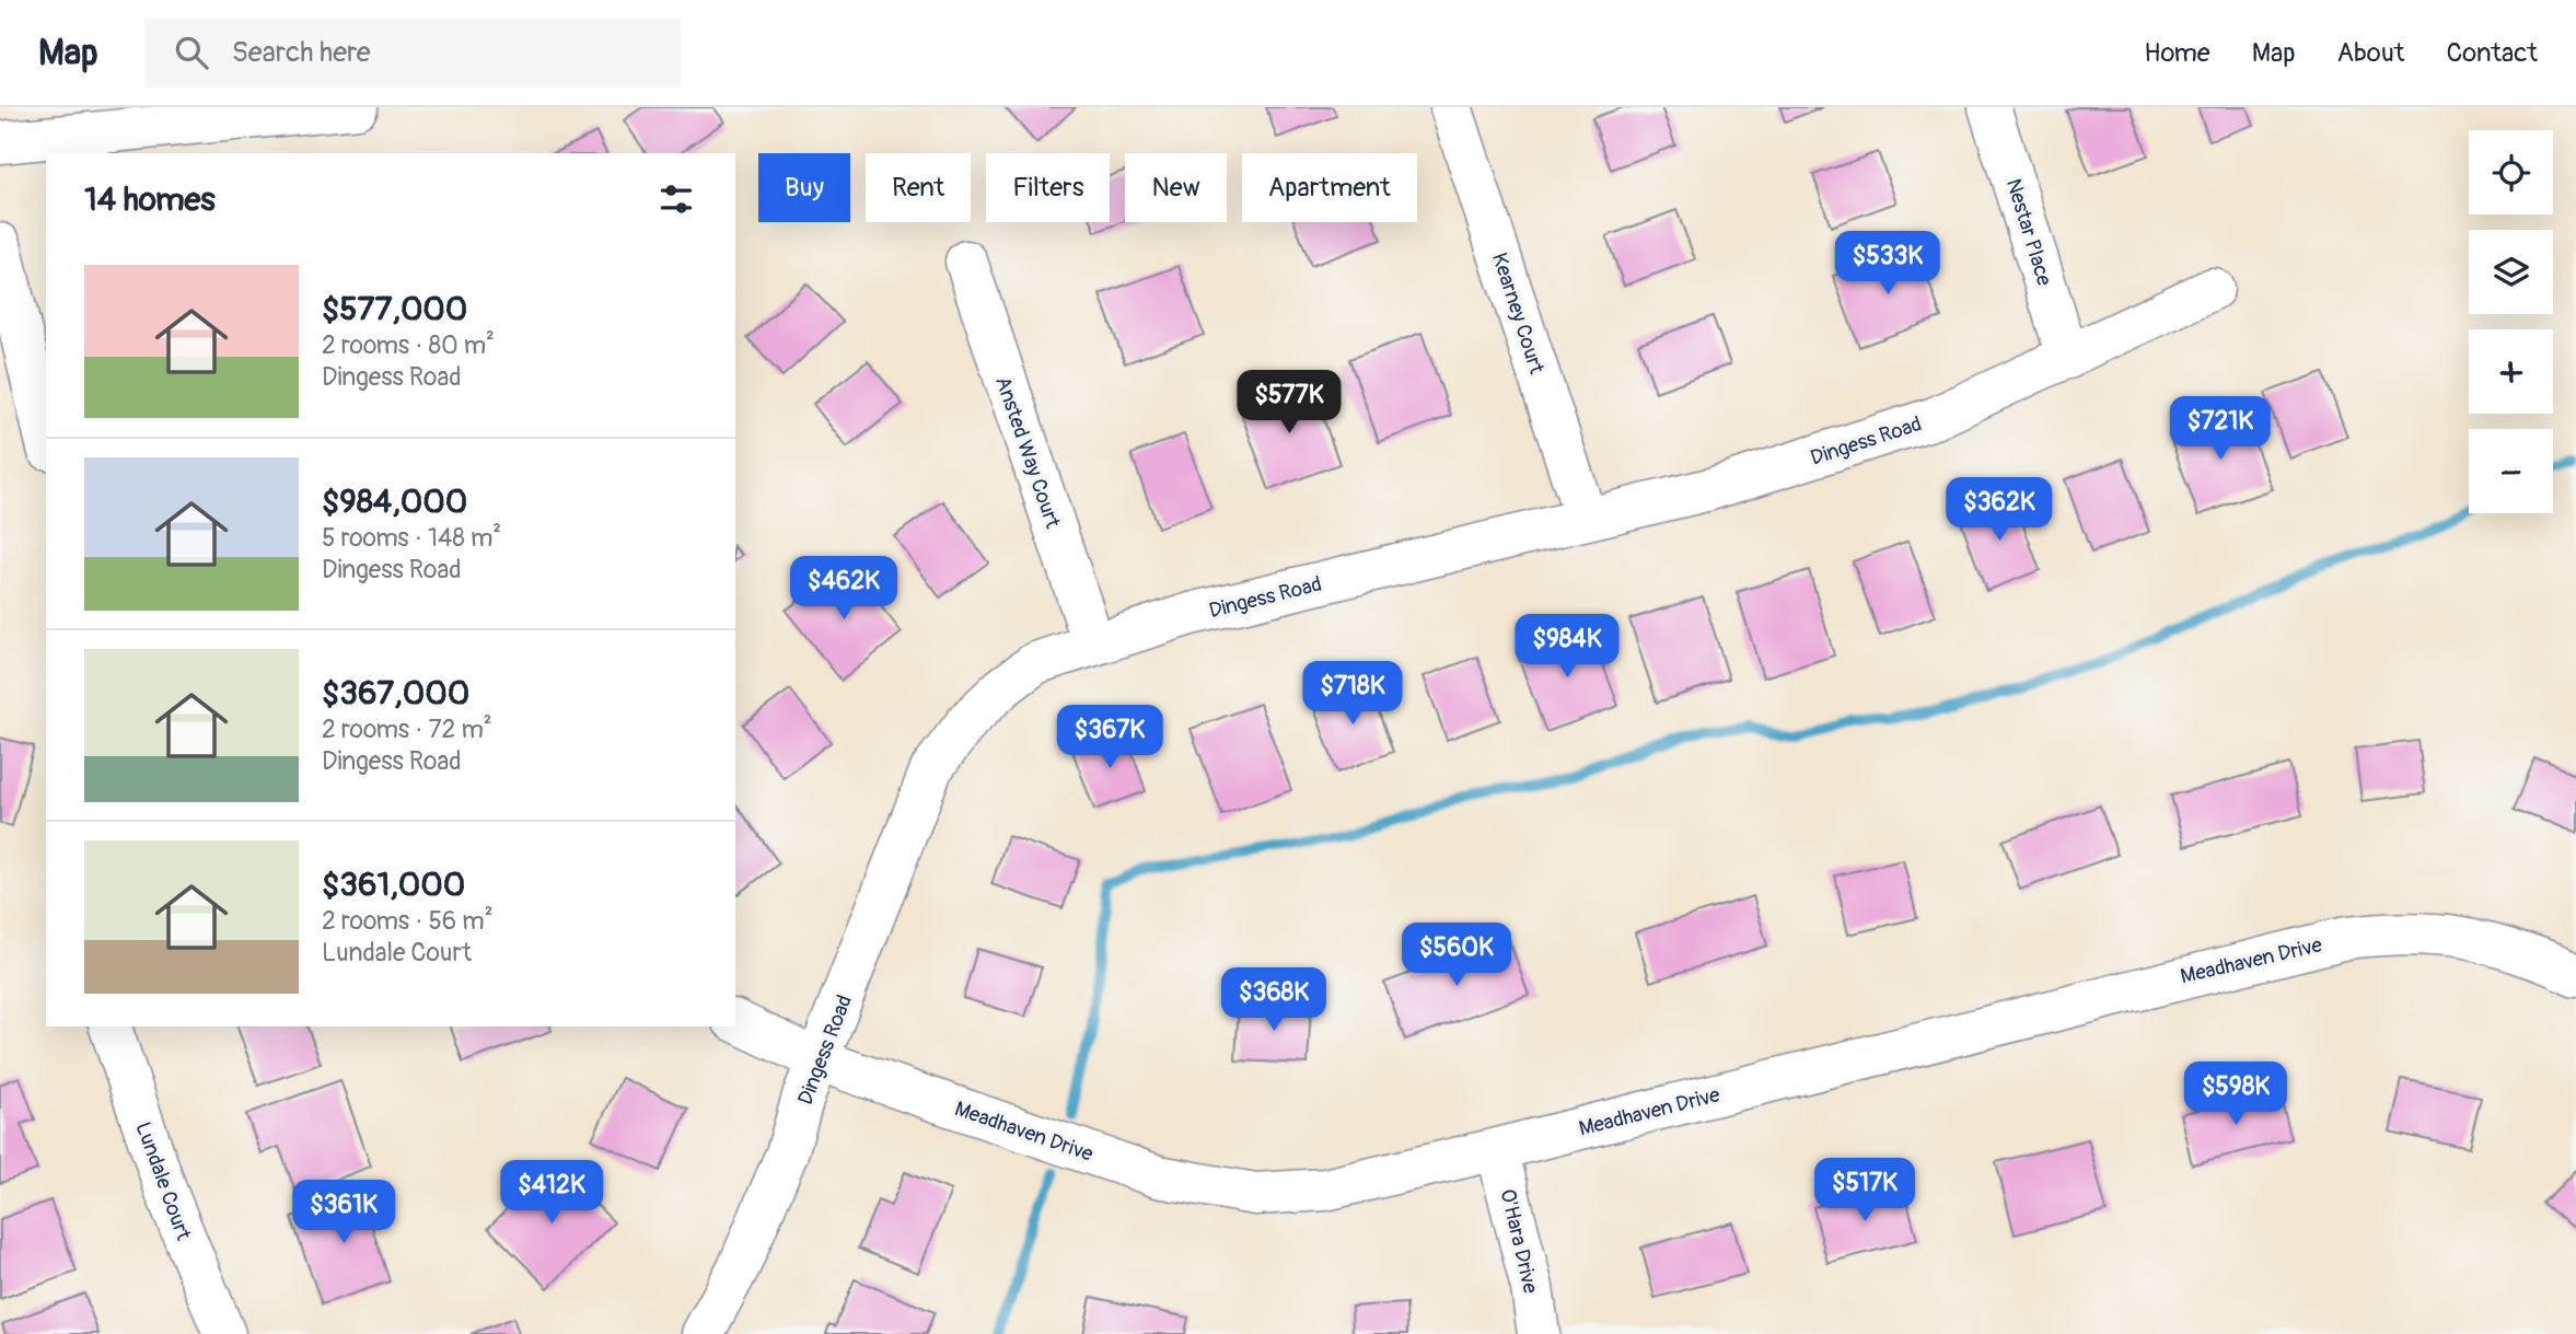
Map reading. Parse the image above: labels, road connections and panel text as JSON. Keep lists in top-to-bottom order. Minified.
{"streets":{"street":["Nestar Place","Kearney Court","Dingess Road","Ansted Way Court","Meadhaven Drive","Lundale Court","O'Hara Drive"]},"crossings":[["Nestar Place","Dingess Road"],["Kearney Court","Dingess Road"],["Dingess Road","Ansted Way Court"],["Dingess Road","Meadhaven Drive"],["Meadhaven Drive","O'Hara Drive"]],"page":{"header":"Map","search":"Search here","nav":["Home","Map","About","Contact"],"map_buttons":["+","−"],"chip":["Buy","Rent","Filters","New","Apartment"],"heading":"14 homes","price":["$533K","$577K","$721K","$362K","$462K","$984K","$718K","$367K","$560K","$368K","$598K","$517K","$412K","$361K"],"list":[{"name":"$577,000","note":"2 rooms · 80 m² · Dingess Road"},{"name":"$984,000","note":"5 rooms · 148 m² · Dingess Road"},{"name":"$367,000","note":"2 rooms · 72 m² · Dingess Road"},{"name":"$361,000","note":"2 rooms · 56 m² · Lundale Court"}]}}
